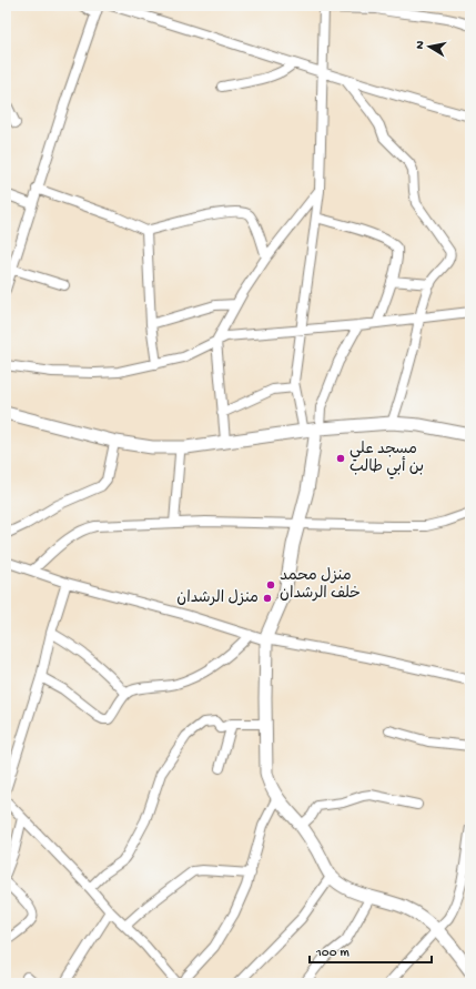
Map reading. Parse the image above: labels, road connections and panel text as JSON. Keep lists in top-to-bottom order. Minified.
{"places":["مسجد علي بن أبي طالب","منزل محمد خلف الرشدان","منزل الرشدان"],"scale_bar":"100 m","north":"left"}
